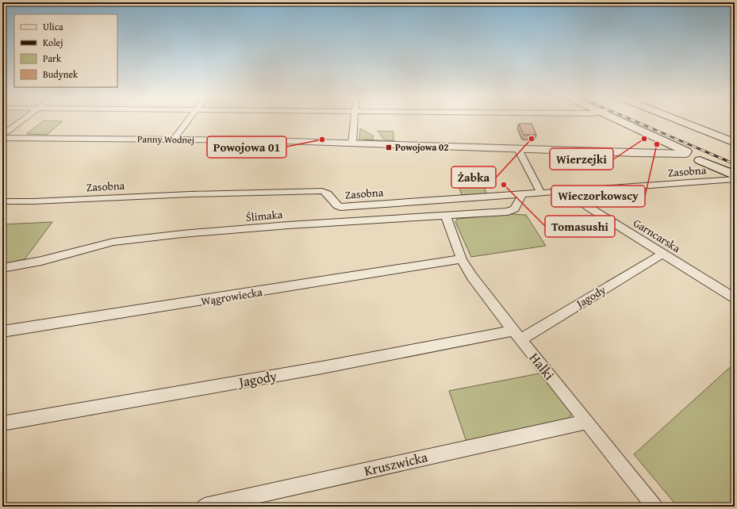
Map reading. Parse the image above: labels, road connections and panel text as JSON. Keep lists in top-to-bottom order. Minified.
{"streets":{"street":["Panny Wodnej","Zasobna","Ślimaka","Garncarska","Wągrowiecka","Jagody","Halki","Kruszwicka"]},"crossings":[["Zasobna","Ślimaka"],["Zasobna","Garncarska"],["Ślimaka","Halki"],["Garncarska","Jagody"],["Wągrowiecka","Halki"],["Jagody","Halki"],["Halki","Kruszwicka"]],"places":{"other":["Żabka","Wierzejki","Powojowa 01","Wieczorkowscy","Tomasushi"],"transit":["Powojowa 02"]},"legend":["Ulica","Kolej","Park","Budynek"]}
